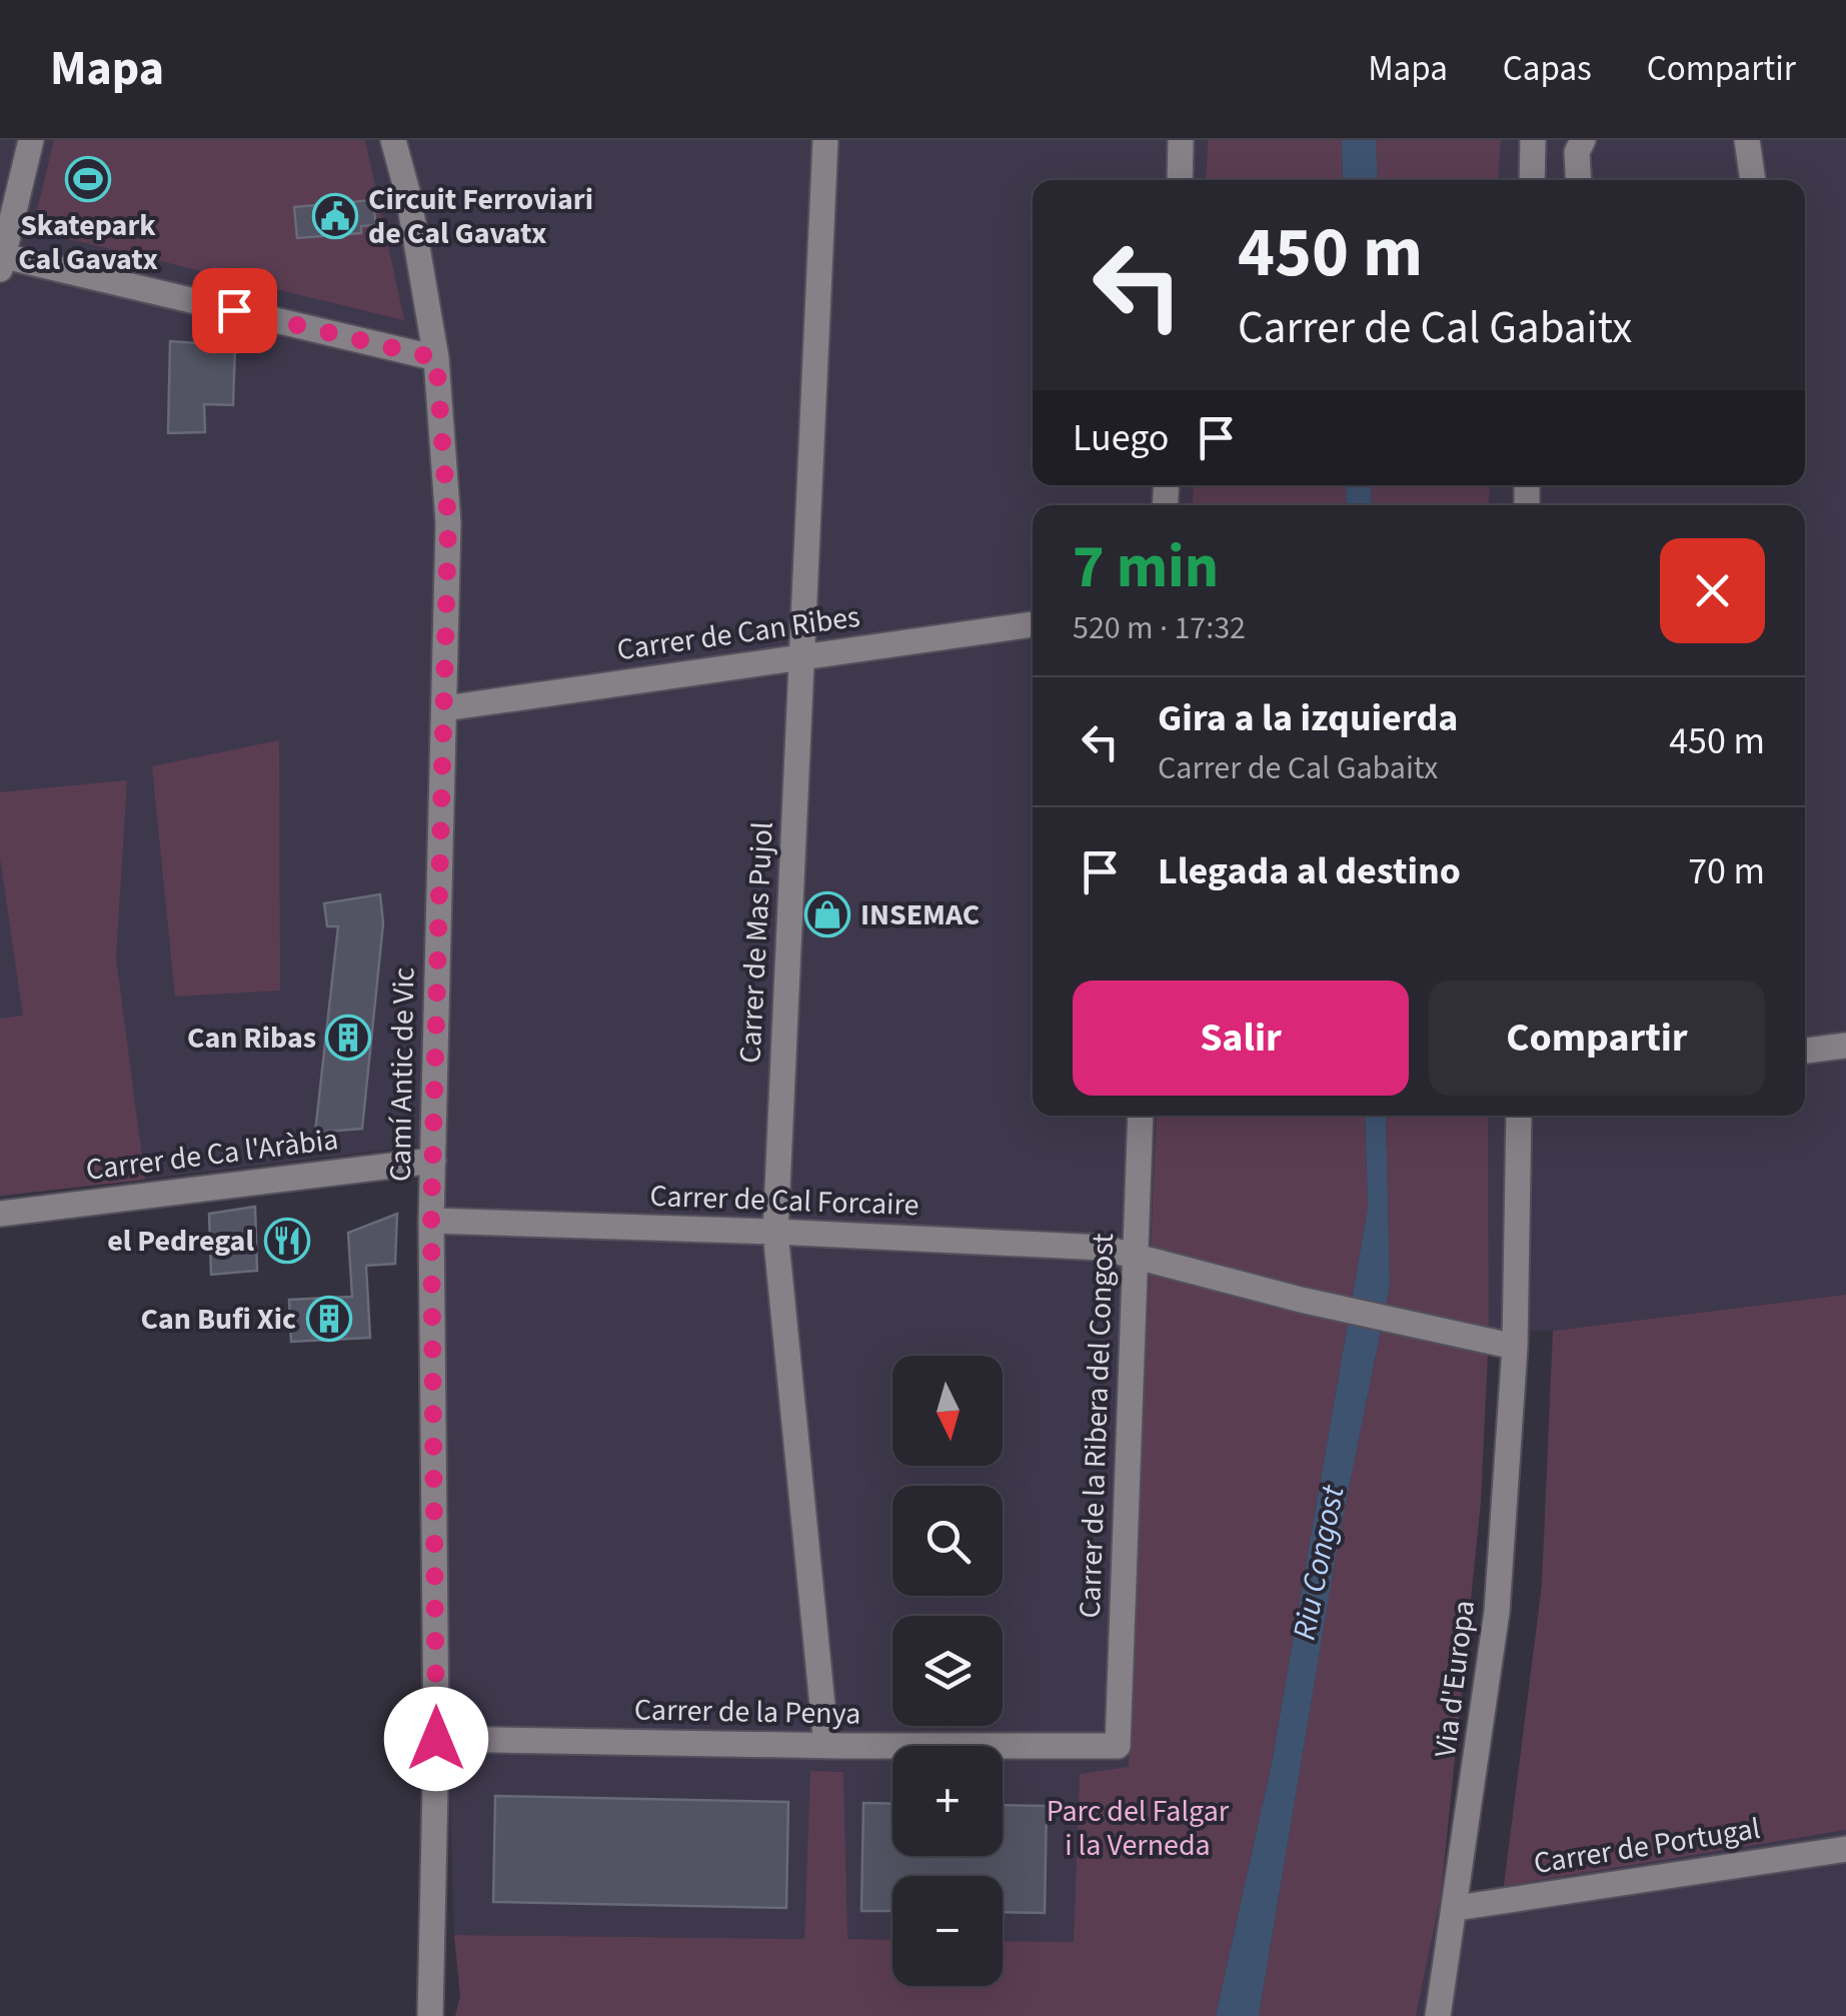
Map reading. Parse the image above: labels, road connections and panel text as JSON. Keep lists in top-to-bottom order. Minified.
{"streets":{"street":["Carrer de Can Ribes","Carrer de Mas Pujol","Camí Antic de Vic","Carrer de Ca l'Aràbia","Carrer de Cal Forcaire","Carrer de la Ribera del Congost","Via d'Europa","Carrer de la Penya","Carrer de Portugal"]},"crossings":[["Carrer de Can Ribes","Carrer de Mas Pujol"],["Carrer de Can Ribes","Camí Antic de Vic"],["Carrer de Mas Pujol","Carrer de Cal Forcaire"],["Carrer de Mas Pujol","Carrer de la Penya"],["Camí Antic de Vic","Carrer de Ca l'Aràbia"],["Camí Antic de Vic","Carrer de Cal Forcaire"],["Camí Antic de Vic","Carrer de la Penya"],["Carrer de Cal Forcaire","Carrer de la Ribera del Congost"],["Carrer de Cal Forcaire","Via d'Europa"],["Carrer de la Ribera del Congost","Carrer de la Penya"],["Via d'Europa","Carrer de Portugal"]],"water":["Riu Congost"],"parks":["Parc del Falgar i la Verneda"],"places":{"sports":["Skatepark Cal Gavatx"],"public building":["Circuit Ferroviari de Cal Gavatx"],"shop":["INSEMAC"],"building":["Can Ribas","Can Bufi Xic"],"restaurant":["el Pedregal"]},"north":"bottom","page":{"header":"Mapa","nav":["Mapa","Capas","Compartir"],"turn":["450 m","Carrer de Cal Gabaitx"],"then":"Luego","heading":["7 min","520 m · 17:32"],"list":[{"name":"Gira a la izquierda","note":"Carrer de Cal Gabaitx","value":"450 m"},{"name":"Llegada al destino","value":"70 m"}],"buttons":["Salir","Compartir"],"map_buttons":["+","−"]}}
